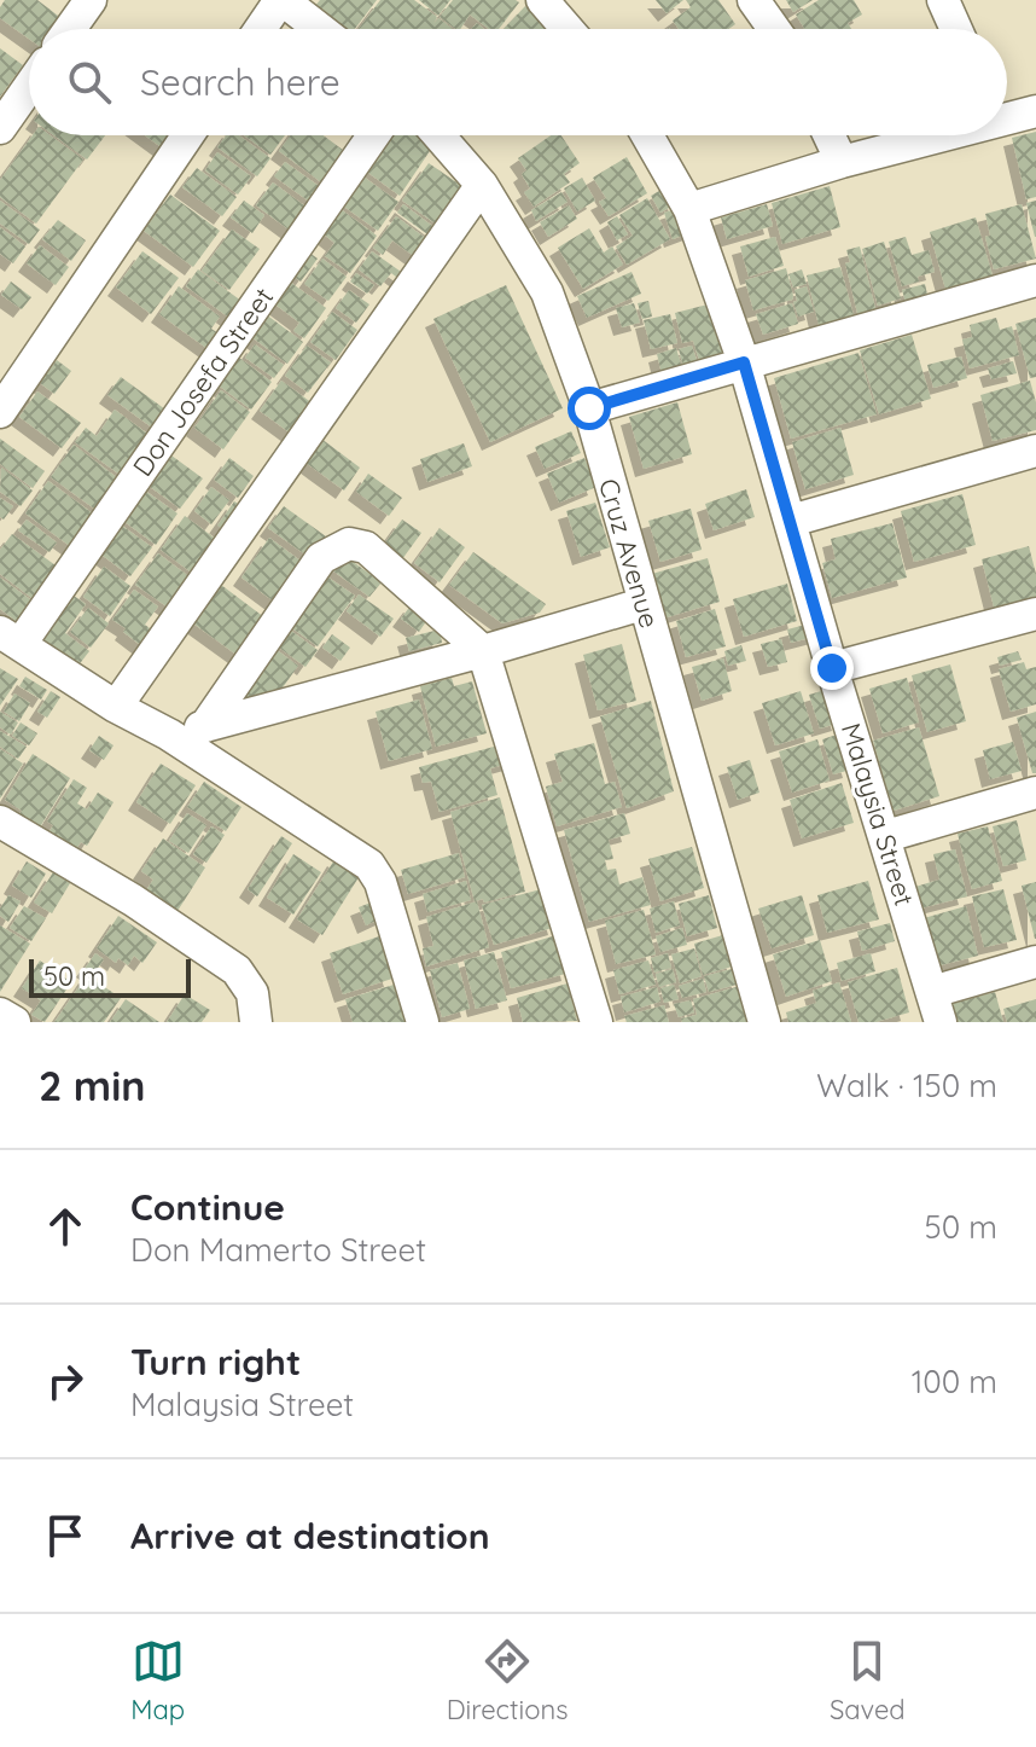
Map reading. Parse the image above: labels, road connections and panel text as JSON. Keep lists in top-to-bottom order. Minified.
{"streets":{"street":["Don Josefa Street","Cruz Avenue","Malaysia Street"]},"scale_bar":"50 m","page":{"search":"Search here","scale":"50 m","heading":["2 min","Walk · 150 m"],"list":[["Continue","Don Mamerto Street","50 m"],["Turn right","Malaysia Street","100 m"],"Arrive at destination"],"nav":["Map","Directions","Saved"]}}
